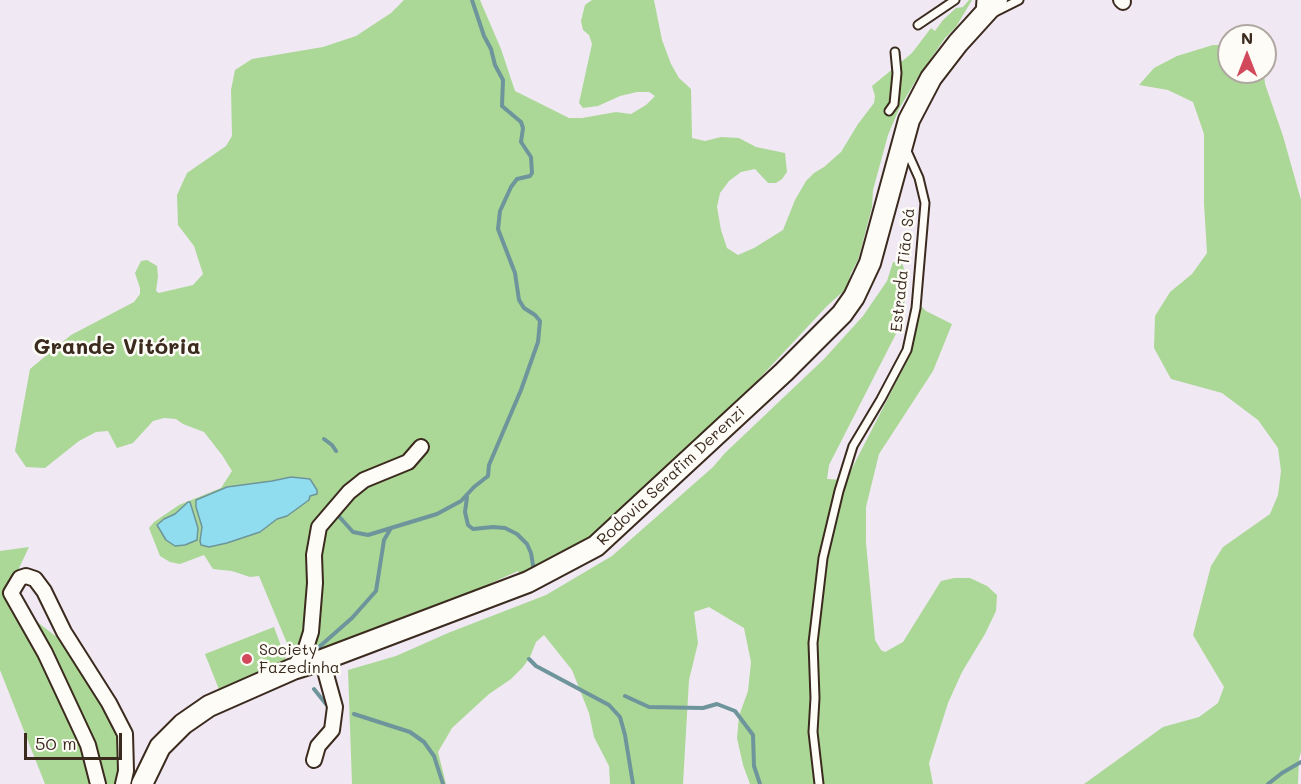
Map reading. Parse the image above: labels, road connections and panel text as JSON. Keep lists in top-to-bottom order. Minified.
{"streets":{"main road":["Rodovia Serafim Derenzi"],"lane":["Estrada Tião Sá"]},"crossings":[["Estrada Tião Sá","Rodovia Serafim Derenzi"]],"districts":["Grande Vitória"],"places":["Society Fazedinha"],"scale_bar":"50 m","north":"top"}
